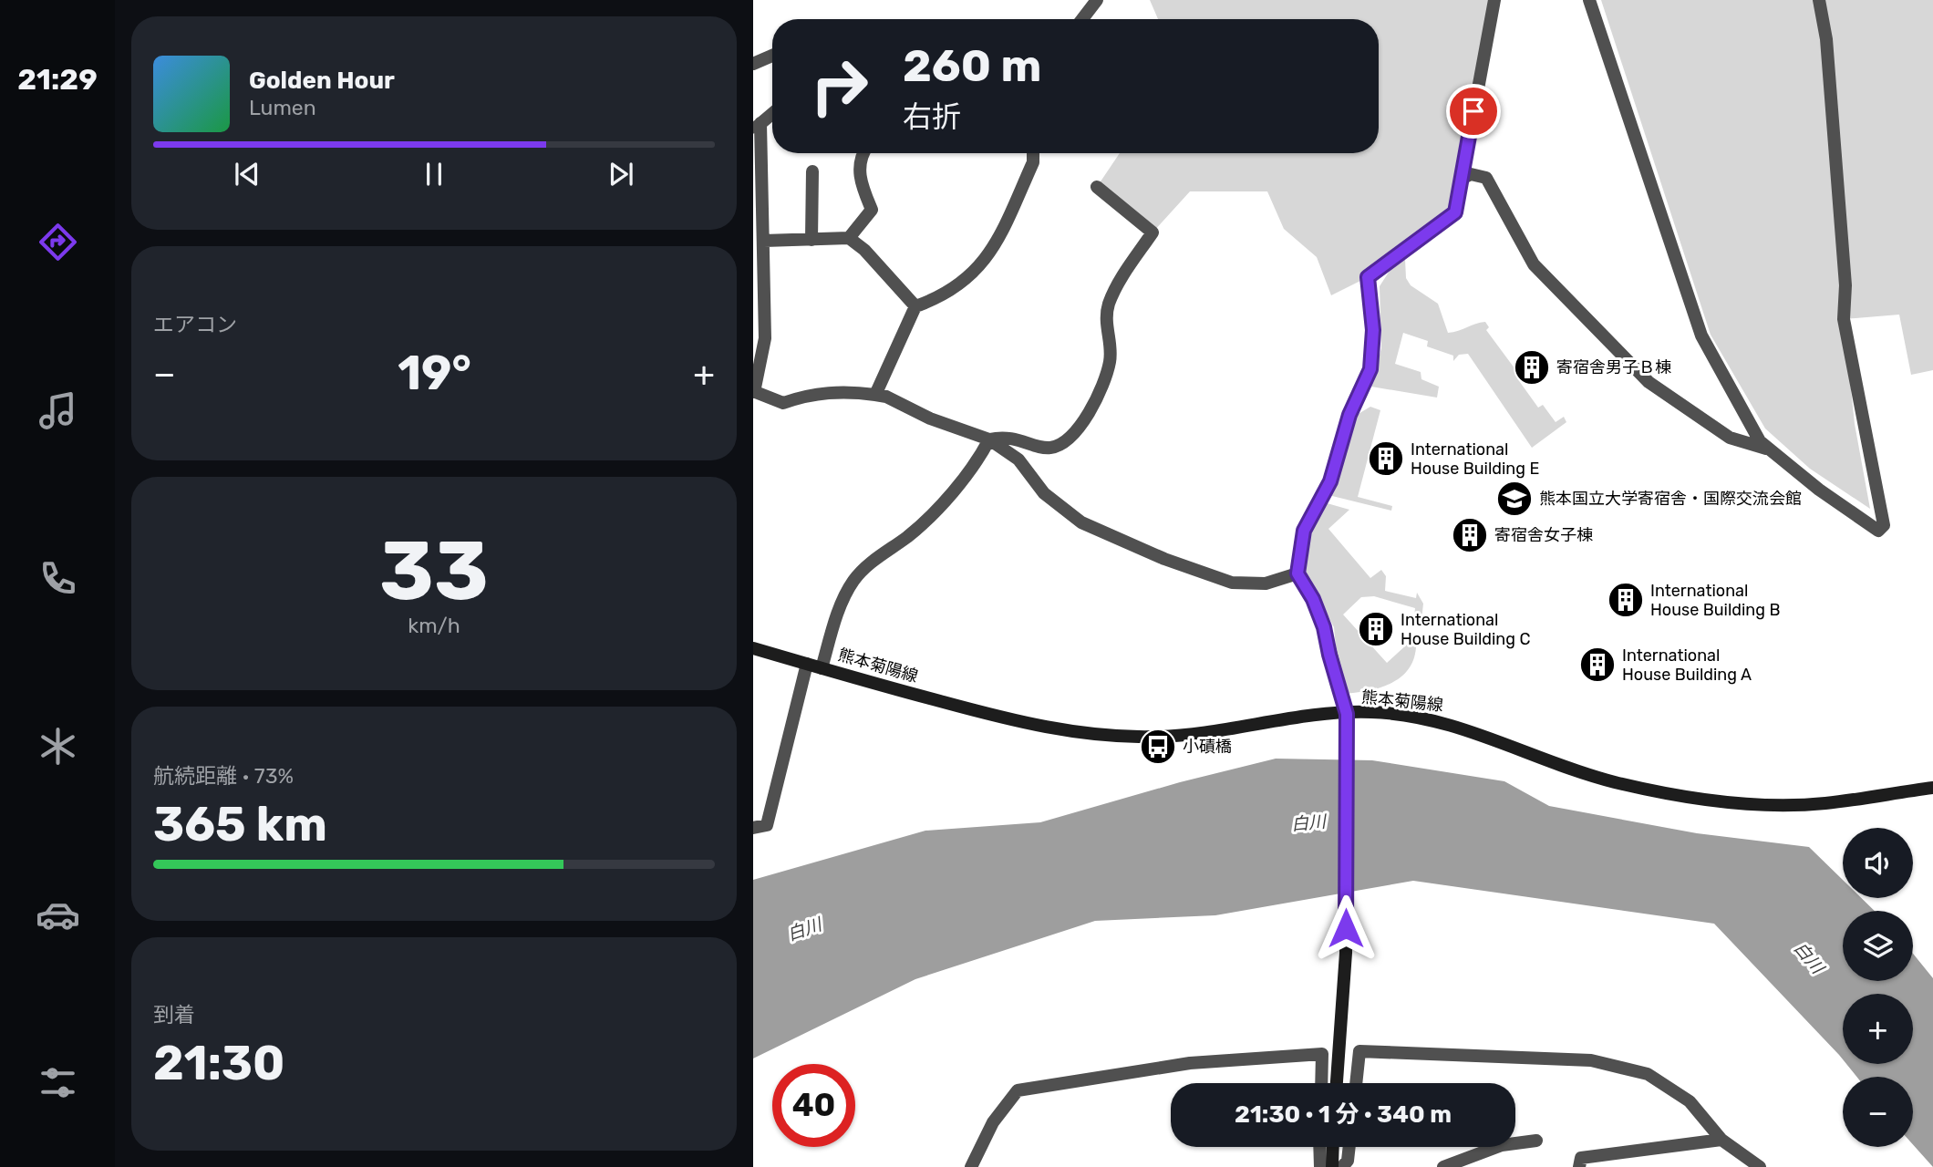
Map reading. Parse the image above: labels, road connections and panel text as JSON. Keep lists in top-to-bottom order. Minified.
{"streets":{"main road":["熊本菊陽線"]},"water":["白川"],"places":{"building":["寄宿舎男子Ｂ棟","International House Building E","寄宿舎女子棟","International House Building B","International House Building C","International House Building A"],"school or university":["熊本国立大学寄宿舎・国際交流会館"],"bus stop":["小磧橋"]},"page":{"tabs":"21:29","turn":["260 m","右折"],"song":["Golden Hour","Lumen"],"tile":["エアコン",["33","km/h"],["航続距離 · 73%","365 km"],["到着","21:30"]],"heat":["−","19°","+"],"map_buttons":["+","−"],"limit":"40","trip":"21:30 · 1 分 · 340 m"}}
